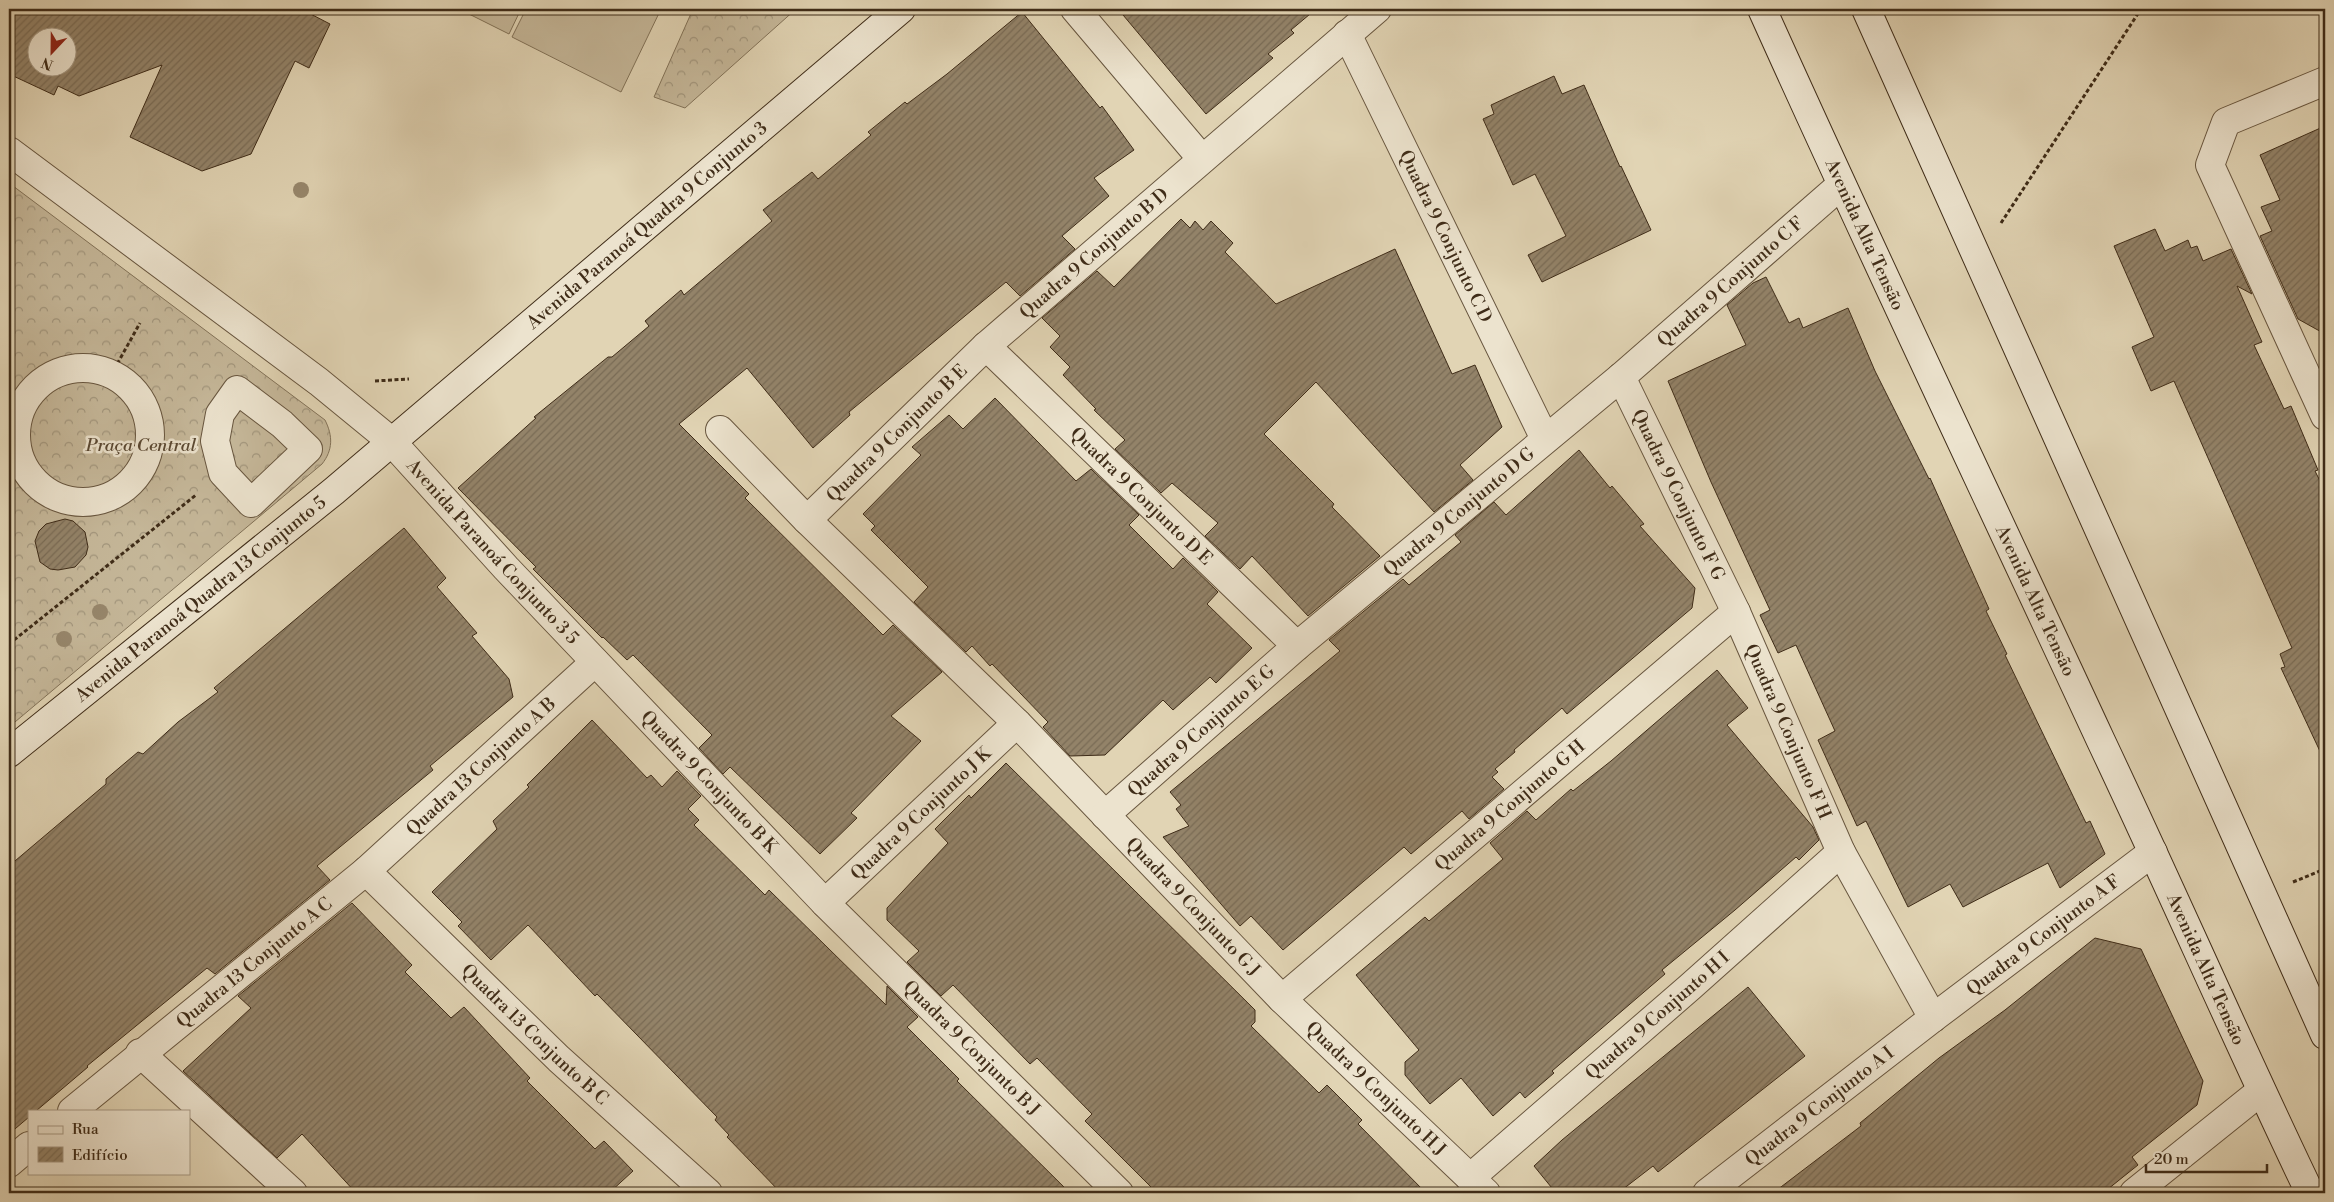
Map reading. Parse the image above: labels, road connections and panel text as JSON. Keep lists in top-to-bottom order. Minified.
{"streets":{"street":["Avenida Paranoá Quadra 9 Conjunto 3","Avenida Alta Tensão","Quadra 9 Conjunto C D","Quadra 9 Conjunto B D","Quadra 9 Conjunto C F","Quadra 9 Conjunto B E","Quadra 9 Conjunto F G","Quadra 9 Conjunto D E","Quadra 9 Conjunto D G","Avenida Paranoá Conjunto 3 5","Avenida Paranoá Quadra 13 Conjunto 5","Quadra 9 Conjunto E G","Quadra 9 Conjunto F H","Quadra 13 Conjunto A B","Quadra 9 Conjunto B K","Quadra 9 Conjunto G H","Quadra 9 Conjunto J K","Quadra 9 Conjunto G J","Quadra 9 Conjunto A F","Quadra 13 Conjunto A C","Quadra 9 Conjunto H I","Quadra 13 Conjunto B C","Quadra 9 Conjunto B J","Quadra 9 Conjunto H J","Quadra 9 Conjunto A I"]},"crossings":[["Avenida Paranoá Quadra 9 Conjunto 3","Avenida Paranoá Conjunto 3 5"],["Avenida Paranoá Quadra 9 Conjunto 3","Avenida Paranoá Quadra 13 Conjunto 5"],["Avenida Alta Tensão","Quadra 9 Conjunto C F"],["Avenida Alta Tensão","Quadra 9 Conjunto A F"],["Quadra 9 Conjunto C D","Quadra 9 Conjunto B D"],["Quadra 9 Conjunto C D","Quadra 9 Conjunto D G"],["Quadra 9 Conjunto B D","Quadra 9 Conjunto B E"],["Quadra 9 Conjunto B D","Quadra 9 Conjunto D E"],["Quadra 9 Conjunto C F","Quadra 9 Conjunto F G"],["Quadra 9 Conjunto C F","Quadra 9 Conjunto D G"],["Quadra 9 Conjunto B E","Quadra 9 Conjunto D E"],["Quadra 9 Conjunto B E","Quadra 9 Conjunto G J"],["Quadra 9 Conjunto F G","Quadra 9 Conjunto D G"],["Quadra 9 Conjunto F G","Quadra 9 Conjunto F H"],["Quadra 9 Conjunto F G","Quadra 9 Conjunto G H"],["Quadra 9 Conjunto D E","Quadra 9 Conjunto D G"],["Quadra 9 Conjunto D E","Quadra 9 Conjunto E G"],["Quadra 9 Conjunto D G","Quadra 9 Conjunto E G"],["Avenida Paranoá Conjunto 3 5","Avenida Paranoá Quadra 13 Conjunto 5"],["Avenida Paranoá Conjunto 3 5","Quadra 13 Conjunto A B"],["Avenida Paranoá Conjunto 3 5","Quadra 9 Conjunto B K"],["Quadra 9 Conjunto E G","Quadra 9 Conjunto G J"],["Quadra 9 Conjunto F H","Quadra 9 Conjunto G H"],["Quadra 9 Conjunto F H","Quadra 9 Conjunto A F"],["Quadra 9 Conjunto F H","Quadra 9 Conjunto H I"],["Quadra 9 Conjunto F H","Quadra 9 Conjunto A I"],["Quadra 13 Conjunto A B","Quadra 9 Conjunto B K"],["Quadra 13 Conjunto A B","Quadra 13 Conjunto A C"],["Quadra 13 Conjunto A B","Quadra 13 Conjunto B C"],["Quadra 9 Conjunto B K","Quadra 9 Conjunto J K"],["Quadra 9 Conjunto B K","Quadra 9 Conjunto B J"],["Quadra 9 Conjunto G H","Quadra 9 Conjunto G J"],["Quadra 9 Conjunto G H","Quadra 9 Conjunto H J"],["Quadra 9 Conjunto J K","Quadra 9 Conjunto G J"],["Quadra 9 Conjunto J K","Quadra 9 Conjunto B J"],["Quadra 9 Conjunto G J","Quadra 9 Conjunto H J"],["Quadra 9 Conjunto A F","Quadra 9 Conjunto A I"],["Quadra 13 Conjunto A C","Quadra 13 Conjunto B C"],["Quadra 9 Conjunto H I","Quadra 9 Conjunto H J"]],"parks":["Praça Central"],"legend":["Rua","Edifício"],"scale_bar":"20 m","north":"bottom"}
